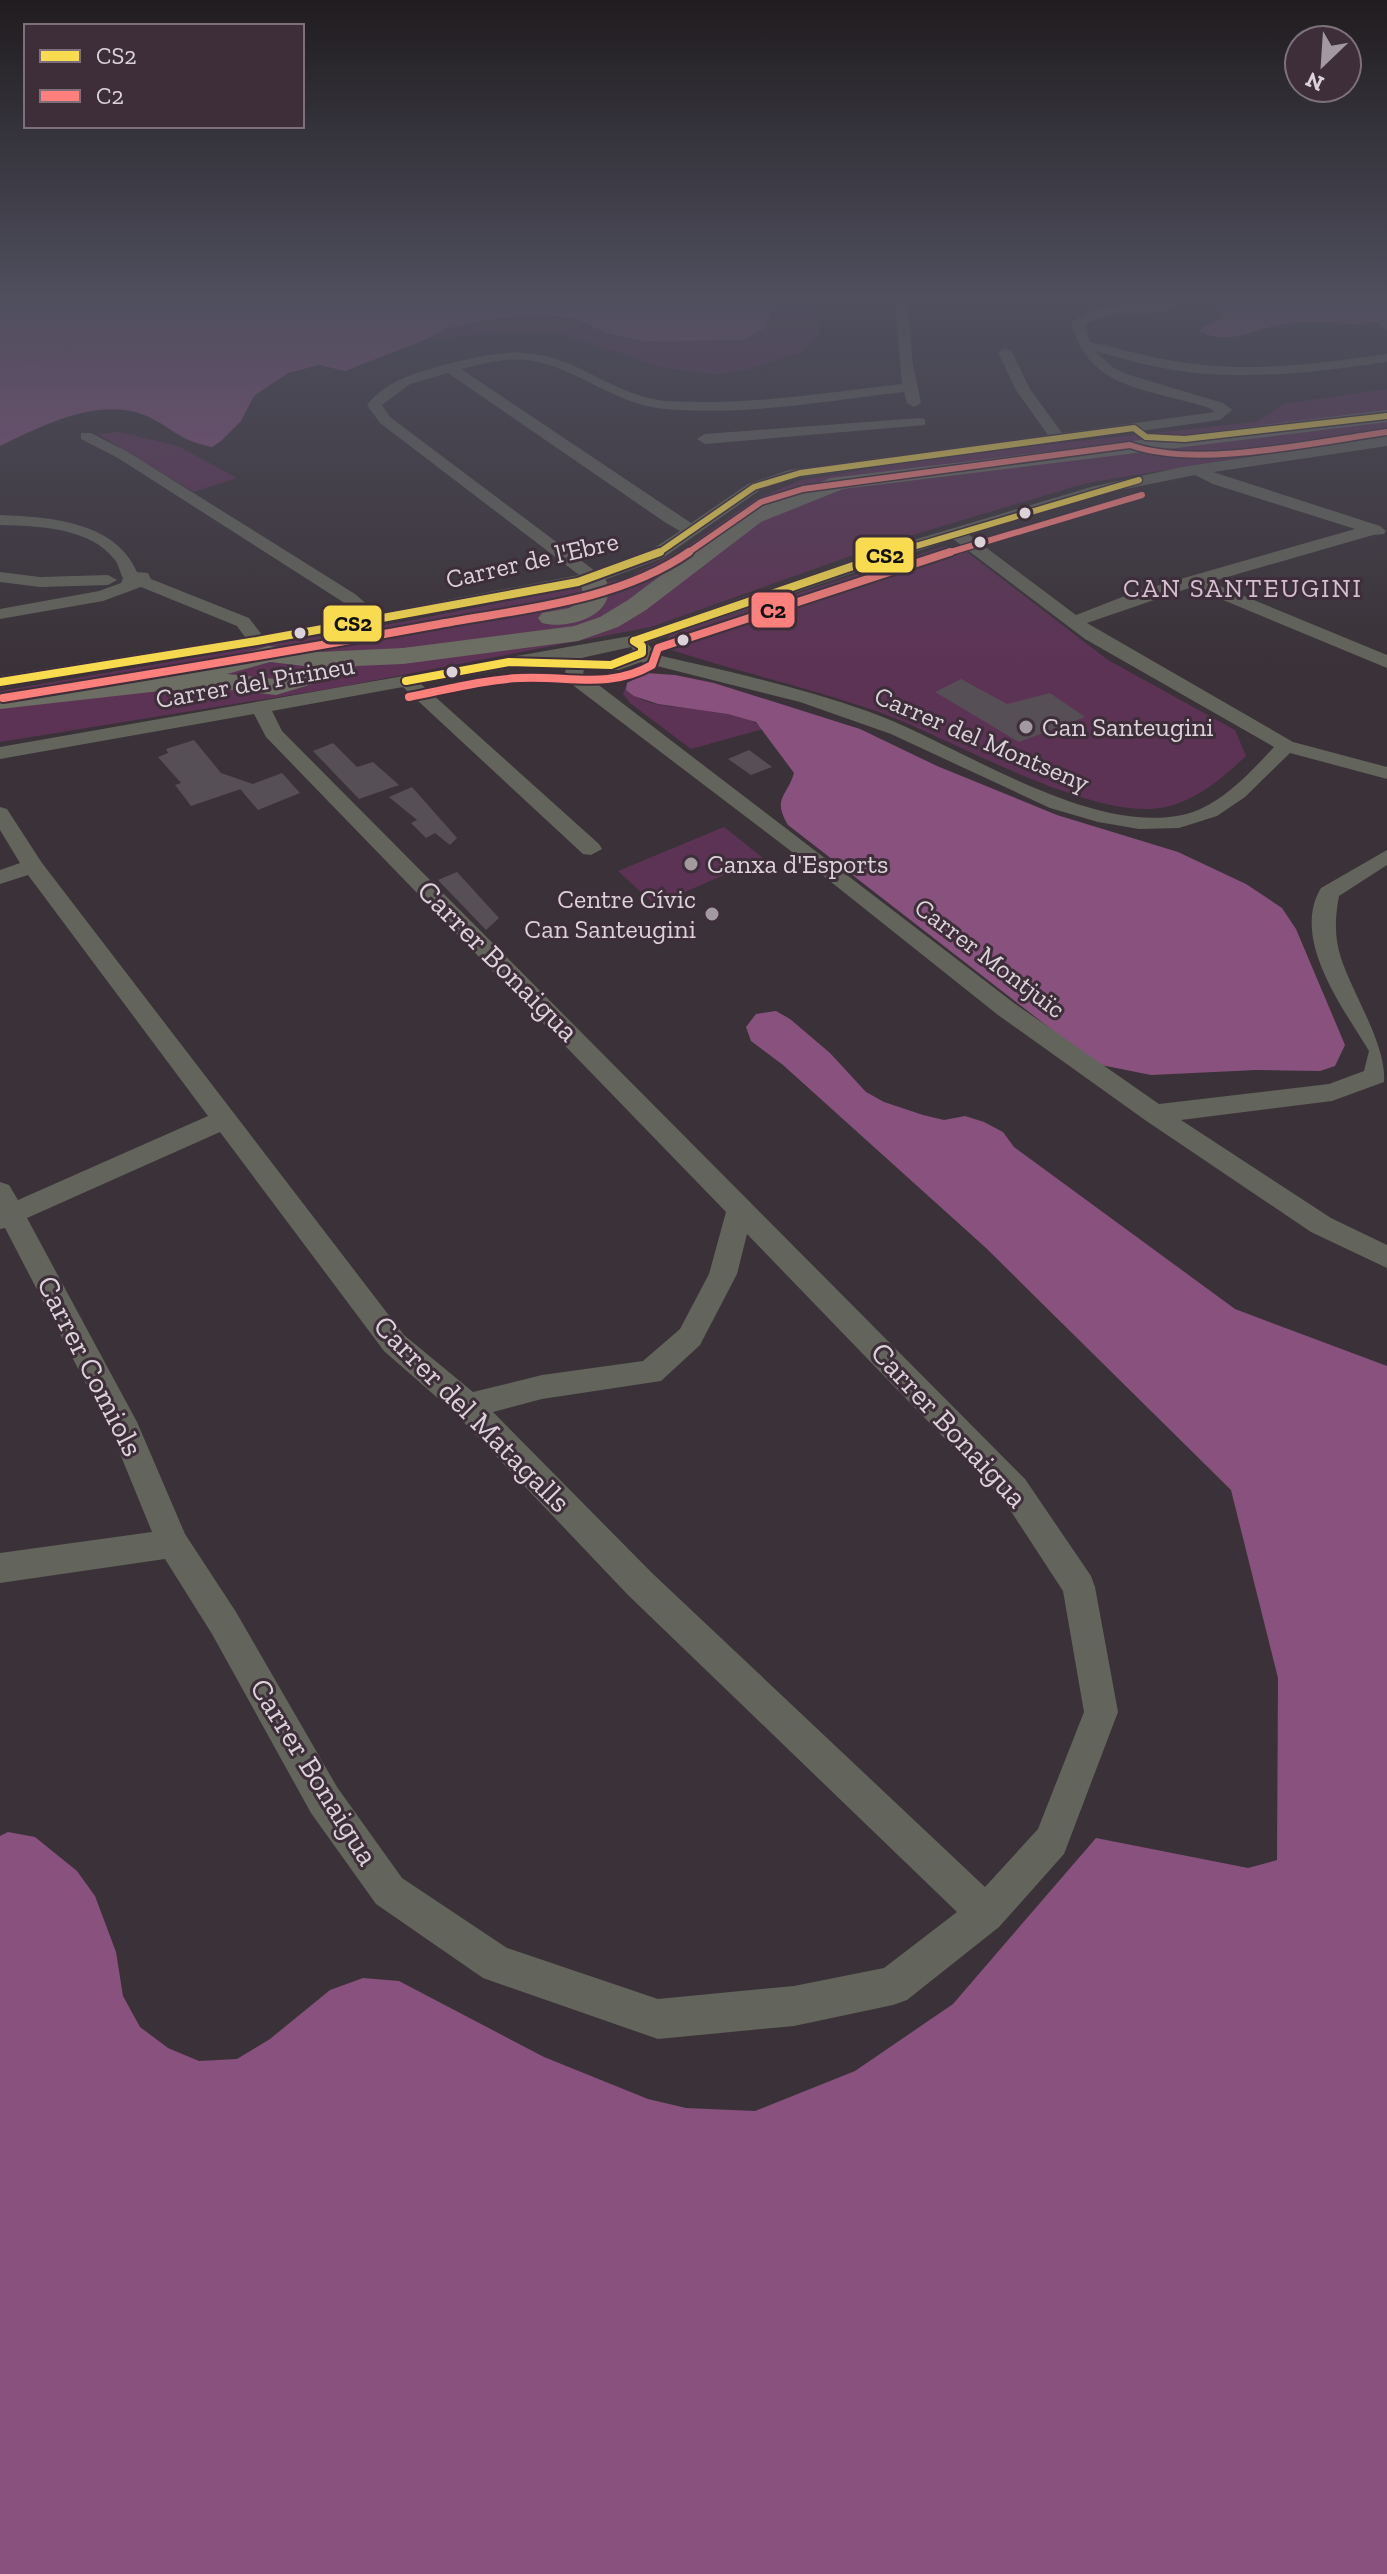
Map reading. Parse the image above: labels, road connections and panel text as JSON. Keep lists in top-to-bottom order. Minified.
{"streets":{"street":["Carrer de l'Ebre","Carrer del Pirineu","Carrer del Montseny","Carrer Montjuïc","Carrer Bonaigua","Carrer Comiols","Carrer del Matagalls"]},"crossings":[["Carrer de l'Ebre","Carrer del Pirineu"],["Carrer de l'Ebre","Carrer Bonaigua"],["Carrer del Pirineu","Carrer Bonaigua"],["Carrer Bonaigua","Carrer Comiols"],["Carrer Bonaigua","Carrer del Matagalls"]],"districts":["CAN SANTEUGINI"],"places":["Can Santeugini","Canxa d'Esports","Centre Cívic Can Santeugini"],"lines":["transit line CS2","transit line C2"],"legend":["CS2","C2"],"north":"bottom left"}
